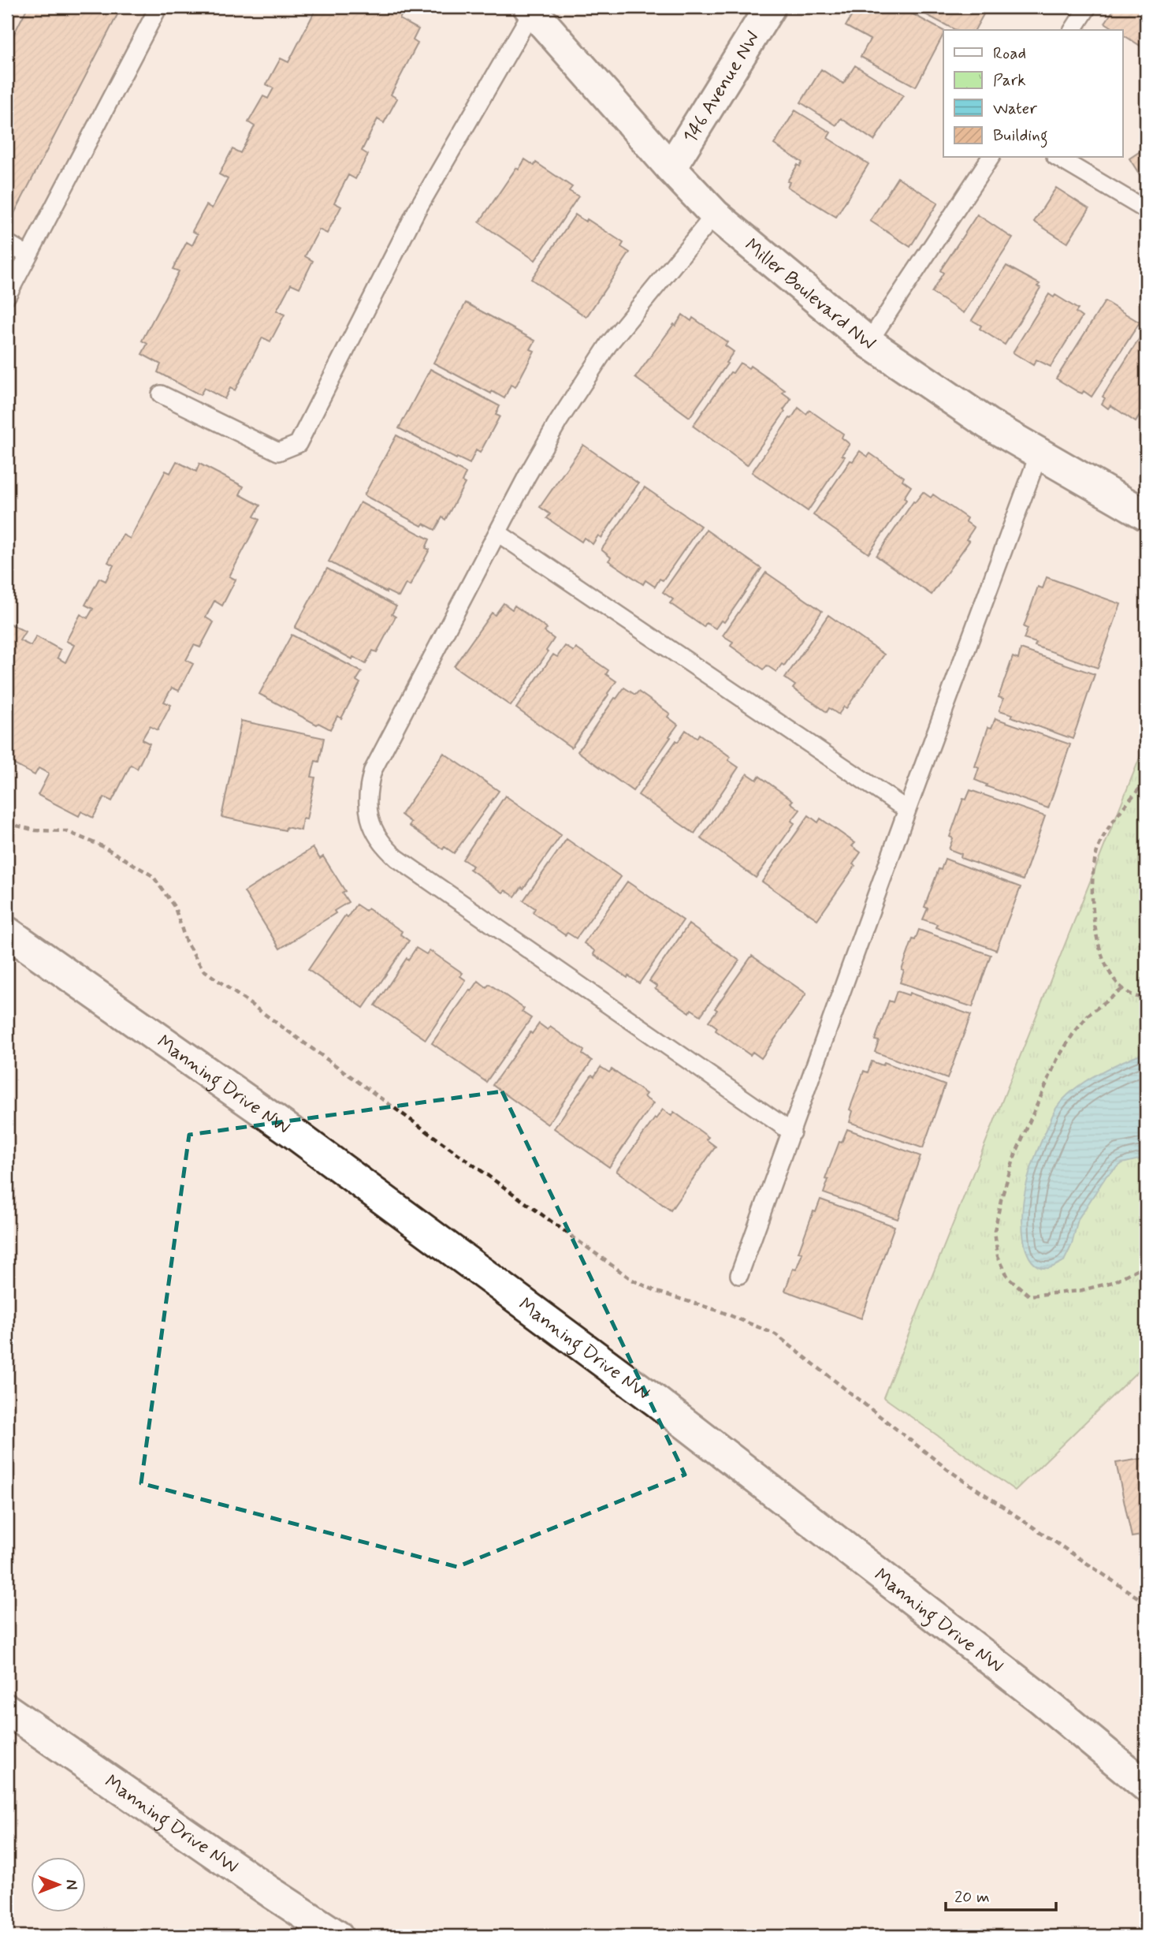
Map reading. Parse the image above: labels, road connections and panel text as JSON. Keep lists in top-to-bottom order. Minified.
{"streets":{"main road":["146 Avenue NW","Miller Boulevard NW","Manning Drive NW"]},"crossings":[["146 Avenue NW","Miller Boulevard NW"]],"legend":["Road","Park","Water","Building"],"scale_bar":"20 m","north":"right"}
